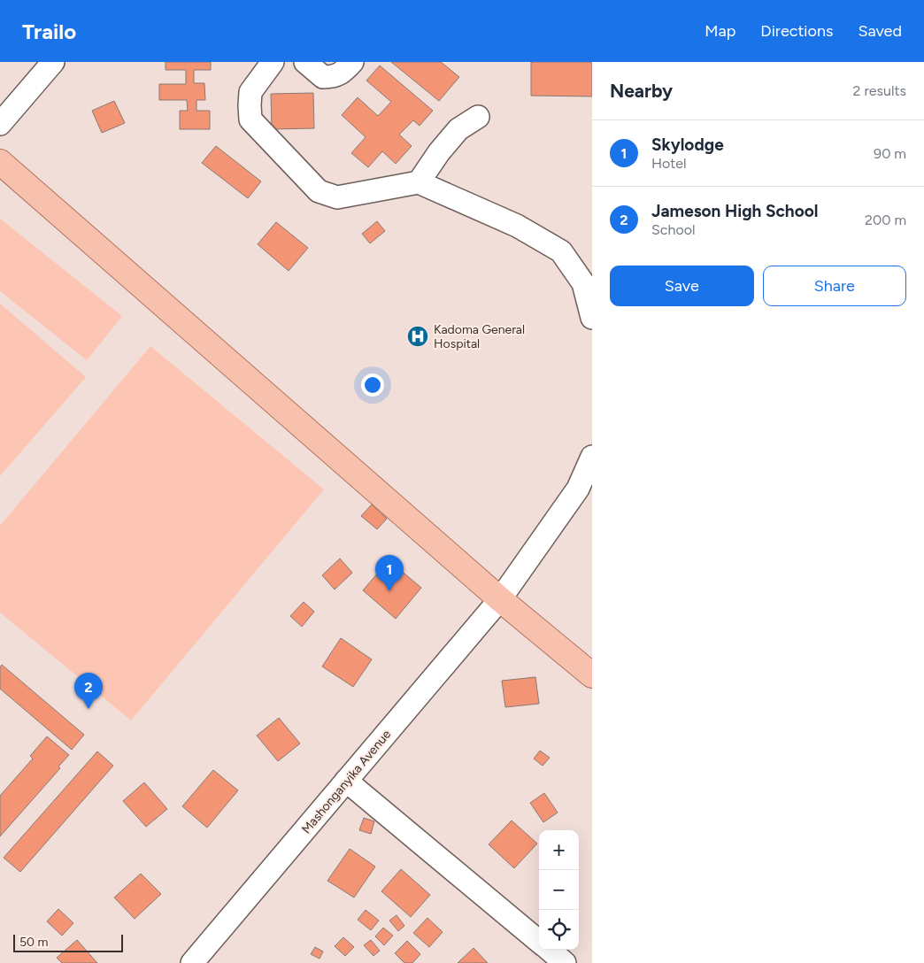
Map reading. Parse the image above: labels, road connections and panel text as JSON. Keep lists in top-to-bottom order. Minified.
{"streets":{"street":["Mashonganyika Avenue"]},"places":{"hospital":["Kadoma General Hospital"]},"scale_bar":"50 m","page":{"header":"Trailo","nav":["Map","Directions","Saved"],"heading":["Nearby","2 results"],"list":[{"mark":"1","name":"Skylodge","note":"Hotel","value":"90 m"},{"mark":"2","name":"Jameson High School","note":"School","value":"200 m"}],"buttons":["Save","Share"],"pins":["1","2"],"map_buttons":["+","−"],"scale":"50 m"}}
